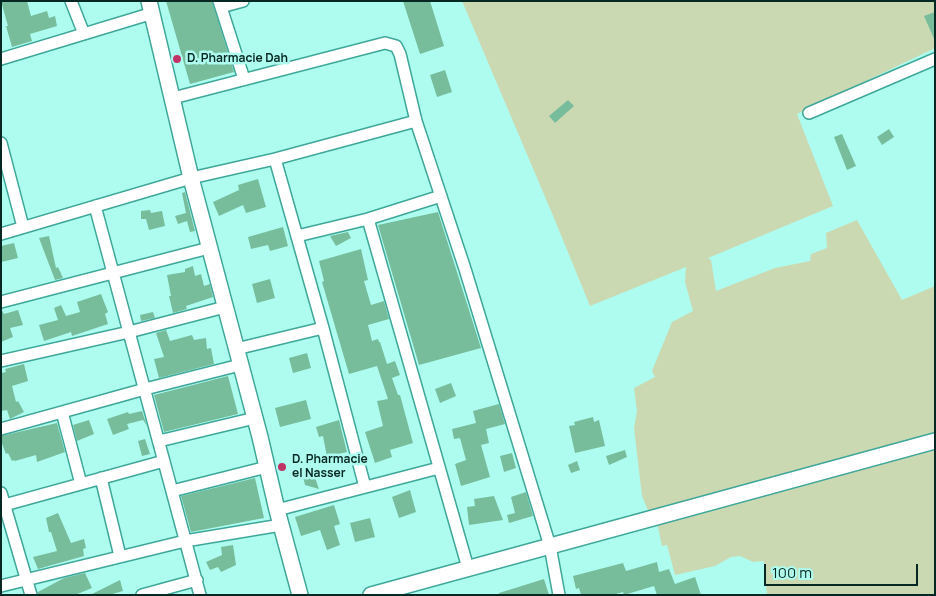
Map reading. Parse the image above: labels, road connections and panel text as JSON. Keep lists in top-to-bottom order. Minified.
{"places":["D. Pharmacie Dah","D. Pharmacie el Nasser"],"scale_bar":"100 m"}
